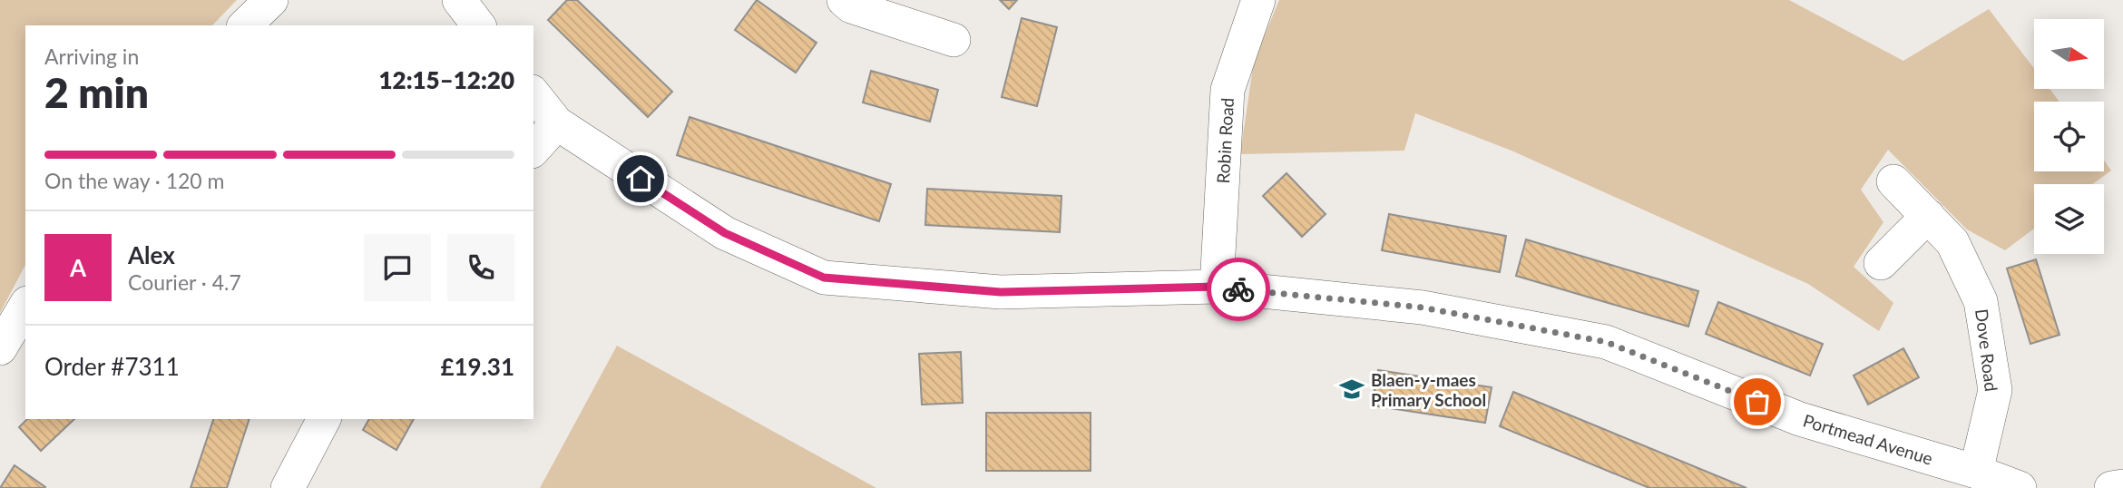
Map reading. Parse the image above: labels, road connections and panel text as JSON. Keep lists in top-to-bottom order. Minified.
{"streets":{"street":["Robin Road","Dove Road","Portmead Avenue"]},"crossings":[["Robin Road","Portmead Avenue"],["Dove Road","Portmead Avenue"]],"places":{"school or university":["Blaen-y-maes Primary School"]},"north":"right","page":{"heading":["2 min","Arriving in","12:15–12:20"],"panel":["Alex","Courier · 4.7","Order #7311","£19.31"],"bar":"On the way · 120 m","round":"A"}}
